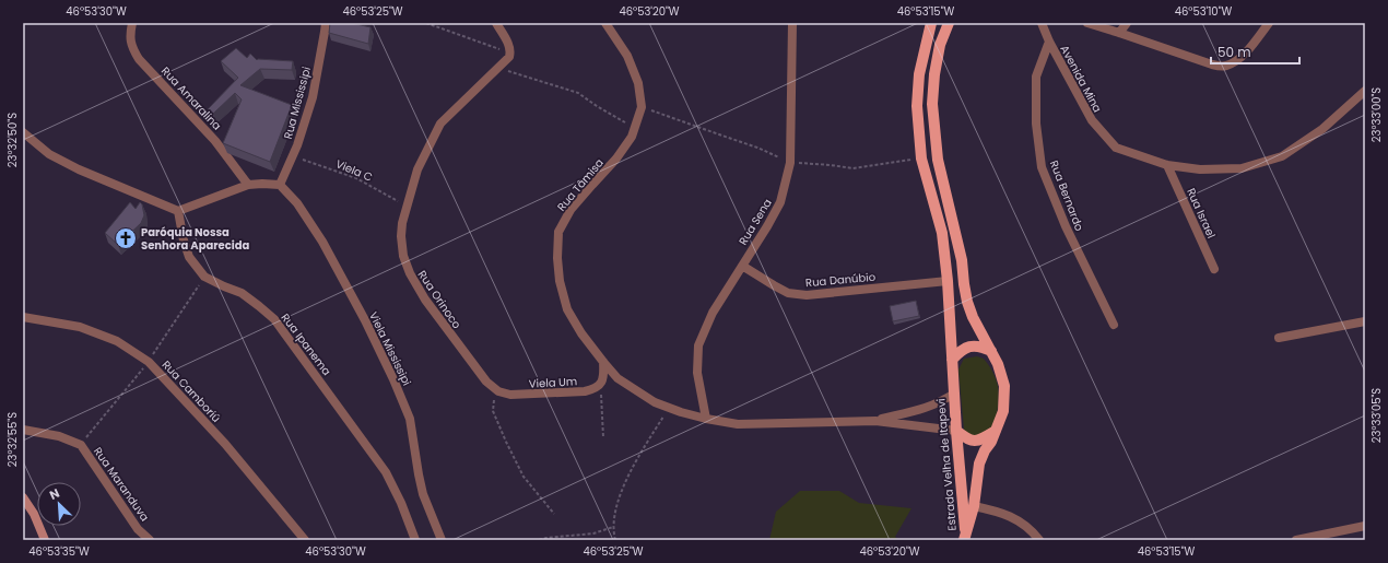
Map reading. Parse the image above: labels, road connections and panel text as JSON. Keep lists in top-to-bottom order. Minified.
{"streets":{"main road":["Estrada Velha de Itapevi"],"street":["Avenida Mina","Rua Amaralina","Rua Mississipi","Rua Tâmisa","Rua Bernardo","Rua Israel","Rua Sena","Rua Danúbio","Rua Orinoco","Rua Ipanema","Viela Mississipi","Viela Um","Rua Camboriú","Rua Maranduva"],"path":["Viela C"]},"crossings":[["Avenida Mina","Rua Bernardo"],["Avenida Mina","Rua Israel"],["Rua Mississipi","Viela C"],["Rua Mississipi","Viela Mississipi"],["Viela C","Rua Orinoco"],["Rua Tâmisa","Rua Sena"],["Rua Tâmisa","Estrada Velha de Itapevi"],["Rua Sena","Rua Danúbio"],["Rua Danúbio","Estrada Velha de Itapevi"],["Rua Orinoco","Viela Um"]],"places":{"church":["Paróquia Nossa Senhora Aparecida"]},"scale_bar":"50 m","north":"top left","coordinates":["46°53'30\"W","46°53'25\"W","46°53'20\"W","46°53'15\"W","46°53'10\"W","23°33'00\"S","23°32'50\"S","23°33'05\"S","23°32'55\"S","46°53'35\"W"]}
